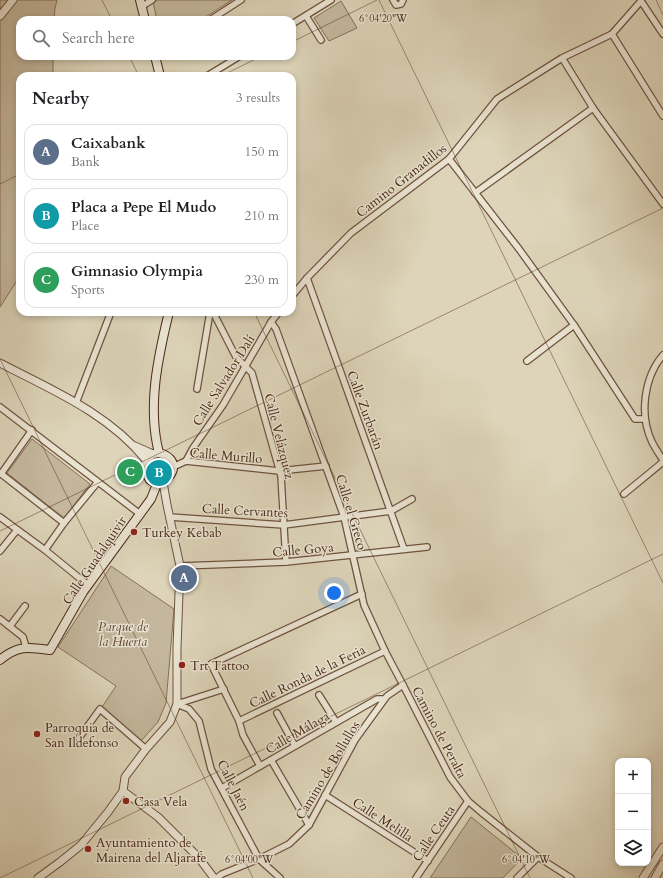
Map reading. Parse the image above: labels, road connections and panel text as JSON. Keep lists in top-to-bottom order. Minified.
{"streets":{"main road":["Calle Guadalquivir"],"street":["Camino Granadillos","Calle Salvador Dalí","Calle Zurbarán","Calle Velázquez","Calle Murillo","Calle Cervantes","Calle el Greco","Calle Goya","Calle Ronda de la Feria","Calle Málaga","Camino de Peralta","Camino de Bollullos","Calle Jaén","Calle Melilla","Calle Ceuta"]},"crossings":[["Camino Granadillos","Calle Zurbarán"],["Calle Salvador Dalí","Calle Velázquez"],["Calle Salvador Dalí","Calle Murillo"],["Calle Salvador Dalí","Calle el Greco"],["Calle Zurbarán","Calle Cervantes"],["Calle Zurbarán","Calle Goya"],["Calle Velázquez","Calle Murillo"],["Calle Velázquez","Calle Cervantes"],["Calle Velázquez","Calle Goya"],["Calle Murillo","Calle el Greco"],["Calle Murillo","Calle Guadalquivir"],["Calle Cervantes","Calle el Greco"],["Calle el Greco","Calle Goya"],["Calle el Greco","Calle Ronda de la Feria"],["Calle el Greco","Camino de Peralta"],["Calle Ronda de la Feria","Calle Málaga"],["Calle Málaga","Camino de Bollullos"],["Calle Málaga","Calle Jaén"],["Camino de Peralta","Calle Ceuta"],["Camino de Bollullos","Calle Jaén"],["Camino de Bollullos","Calle Melilla"],["Calle Melilla","Calle Ceuta"]],"parks":["Parque de la Huerta"],"places":["Turkey Kebab","Trt Tattoo","Parroquia de San Ildefonso","Casa Vela","Ayuntamiento de Mairena del Aljarafe"],"page":{"search":"Search here","heading":["Nearby","3 results"],"list":[{"mark":"A","name":"Caixabank","note":"Bank","value":"150 m"},{"mark":"B","name":"Placa a Pepe El Mudo","note":"Place","value":"210 m"},{"mark":"C","name":"Gimnasio Olympia","note":"Sports","value":"230 m"}],"pins":["C","B","A"],"map_buttons":["+","−"]},"coordinates":["6°04'20\"W","6°04'00\"W","6°04'10\"W"]}
